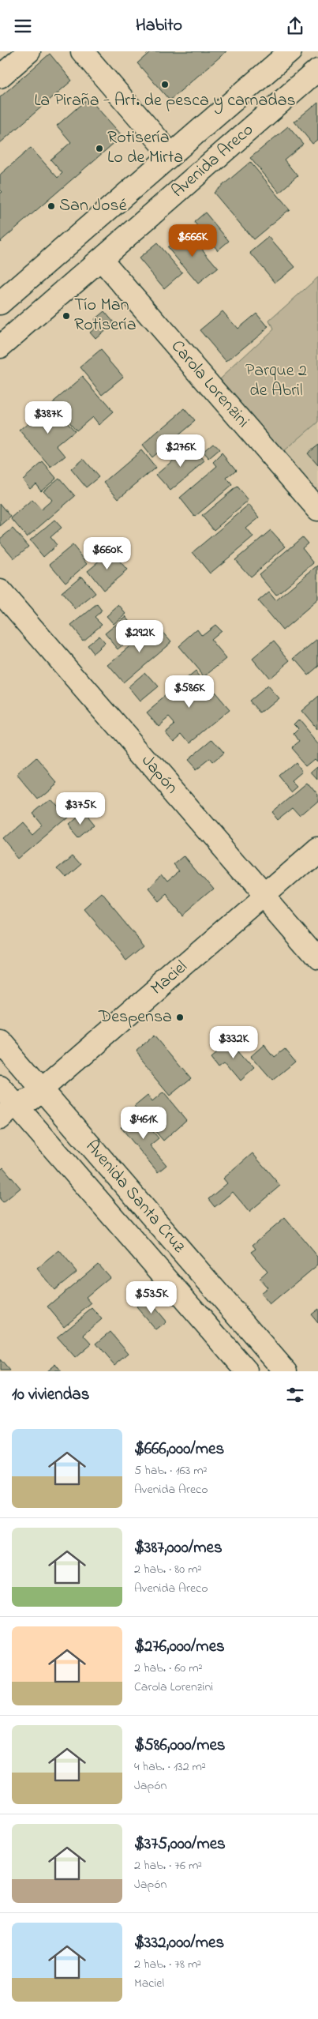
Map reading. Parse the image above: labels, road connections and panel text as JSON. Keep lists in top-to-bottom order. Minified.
{"streets":{"main road":["Avenida Areco","Carola Lorenzini","Japón","Maciel","Avenida Santa Cruz"]},"crossings":[["Avenida Areco","Carola Lorenzini"],["Japón","Maciel"],["Maciel","Avenida Santa Cruz"]],"parks":["Parque 2 de Abril"],"places":["La Piraña - Art. de pesca y carnadas","Rotisería Lo de Mirta","San José","Tío Man Rotisería","Despensa"],"page":{"header":"Habito","price":["$666K","$387K","$276K","$660K","$292K","$586K","$375K","$332K","$461K","$535K"],"heading":"10 viviendas","list":[{"name":"$666,000/mes","note":"5 hab. · 163 m² · Avenida Areco"},{"name":"$387,000/mes","note":"2 hab. · 80 m² · Avenida Areco"},{"name":"$276,000/mes","note":"2 hab. · 60 m² · Carola Lorenzini"},{"name":"$586,000/mes","note":"4 hab. · 132 m² · Japón"},{"name":"$375,000/mes","note":"2 hab. · 76 m² · Japón"},{"name":"$332,000/mes","note":"2 hab. · 78 m² · Maciel"}]}}
